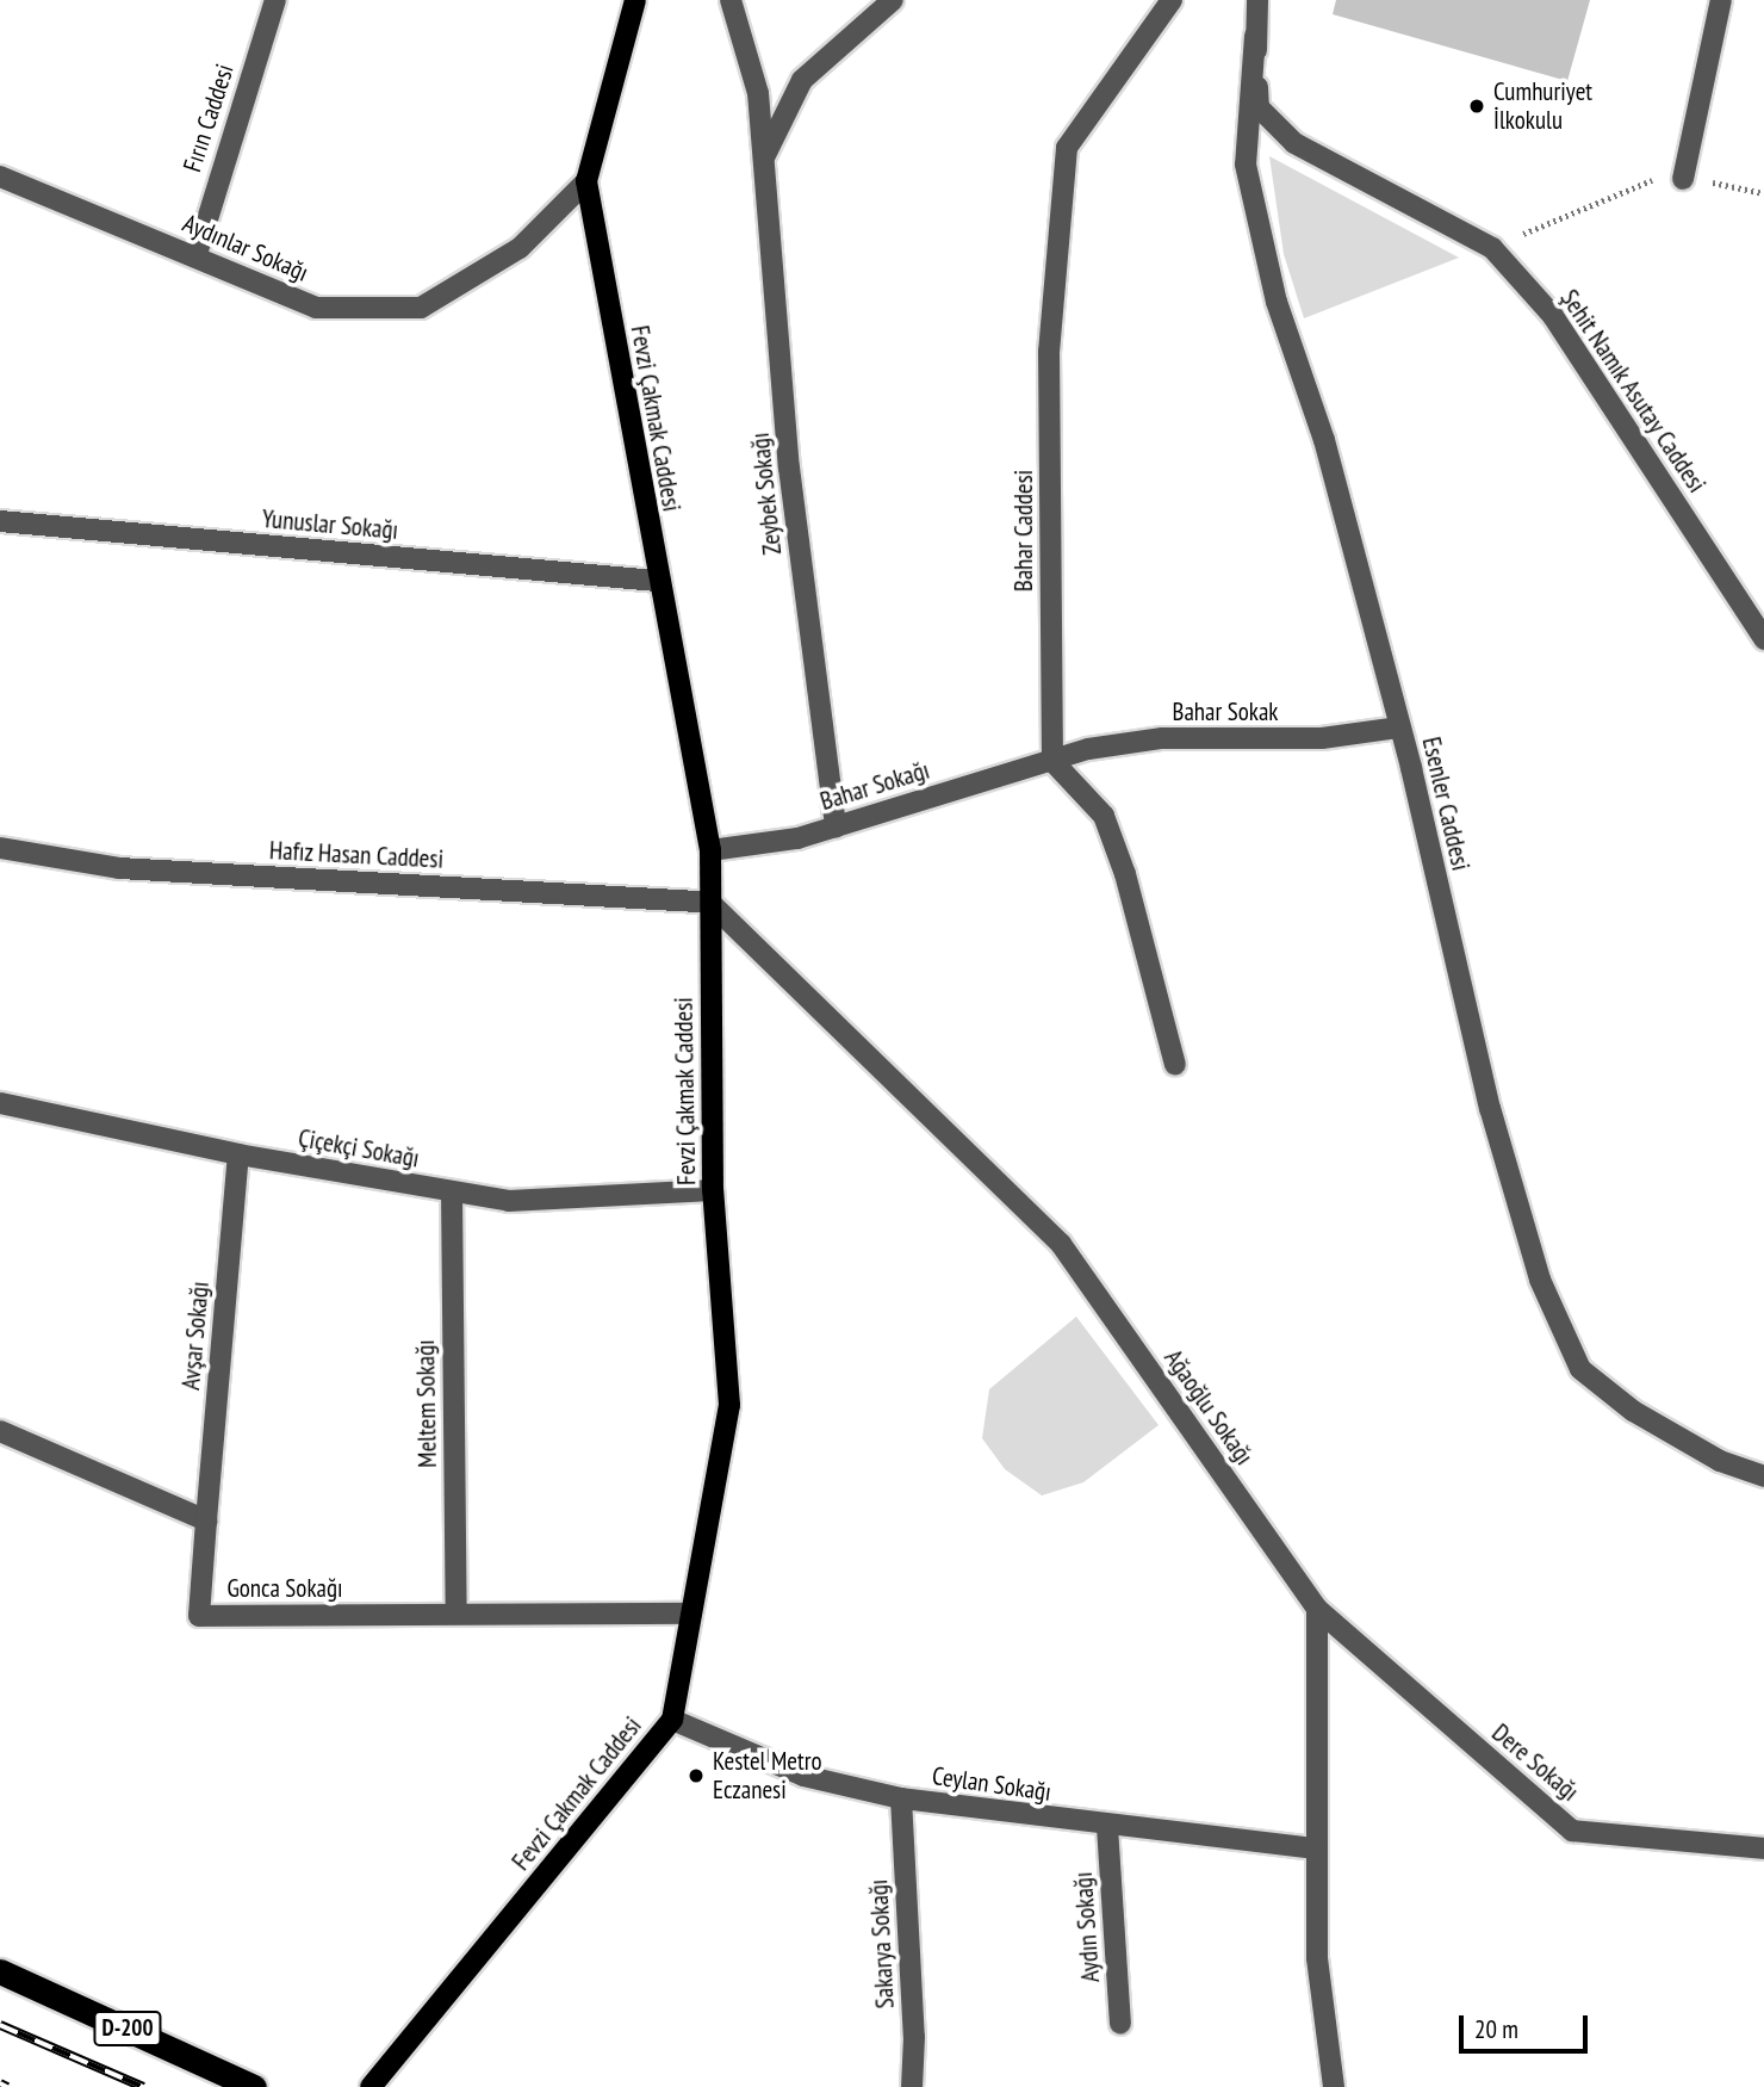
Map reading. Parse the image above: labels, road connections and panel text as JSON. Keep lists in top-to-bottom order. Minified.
{"streets":{"highway":["D-200"],"main road":["Fevzi Çakmak Caddesi"],"street":["Fırın Caddesi","Aydınlar Sokağı","Şehit Namık Asutay Caddesi","Zeybek Sokağı","Yunuslar Sokağı","Bahar Caddesi","Bahar Sokak","Bahar Sokağı","Esenler Caddesi","Hafız Hasan Caddesi","Çiçekçi Sokağı","Avşar Sokağı","Meltem Sokağı","Ağaoğlu Sokağı","Gonca Sokağı","Dere Sokağı","Ceylan Sokağı","Aydın Sokağı","Sakarya Sokağı"]},"crossings":[["Fırın Caddesi","Aydınlar Sokağı"],["Aydınlar Sokağı","Fevzi Çakmak Caddesi"],["Şehit Namık Asutay Caddesi","Esenler Caddesi"],["Fevzi Çakmak Caddesi","Yunuslar Sokağı"],["Fevzi Çakmak Caddesi","Bahar Sokağı"],["Fevzi Çakmak Caddesi","Hafız Hasan Caddesi"],["Fevzi Çakmak Caddesi","Çiçekçi Sokağı"],["Fevzi Çakmak Caddesi","Ağaoğlu Sokağı"],["Fevzi Çakmak Caddesi","Gonca Sokağı"],["Fevzi Çakmak Caddesi","Ceylan Sokağı"],["Zeybek Sokağı","Bahar Sokağı"],["Bahar Caddesi","Bahar Sokak"],["Bahar Caddesi","Bahar Sokağı"],["Bahar Sokak","Bahar Sokağı"],["Bahar Sokak","Esenler Caddesi"],["Hafız Hasan Caddesi","Ağaoğlu Sokağı"],["Çiçekçi Sokağı","Avşar Sokağı"],["Çiçekçi Sokağı","Meltem Sokağı"],["Avşar Sokağı","Gonca Sokağı"],["Meltem Sokağı","Gonca Sokağı"],["Ağaoğlu Sokağı","Dere Sokağı"],["Ceylan Sokağı","Aydın Sokağı"],["Ceylan Sokağı","Sakarya Sokağı"]],"places":["Cumhuriyet İlkokulu","Kestel Metro Eczanesi"],"scale_bar":"20 m"}
